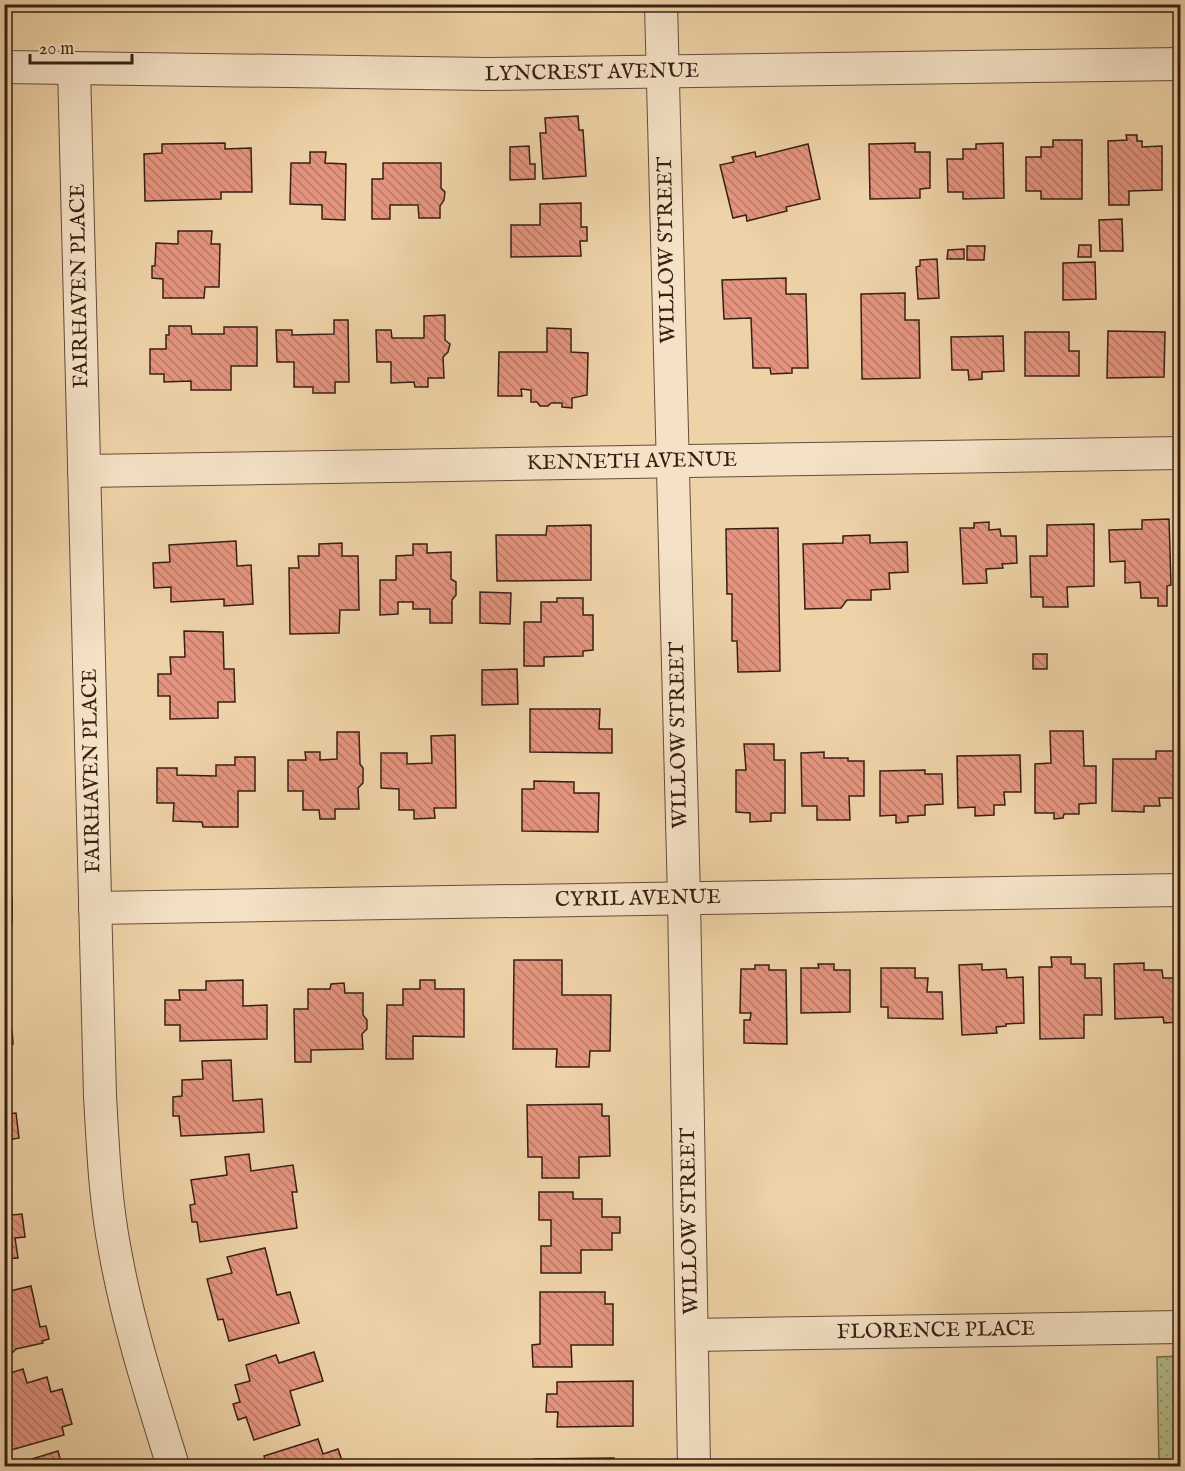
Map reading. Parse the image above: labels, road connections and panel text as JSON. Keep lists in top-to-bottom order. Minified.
{"streets":{"street":["LYNCREST AVENUE","WILLOW STREET","FAIRHAVEN PLACE","KENNETH AVENUE","CYRIL AVENUE","FLORENCE PLACE"]},"crossings":[["LYNCREST AVENUE","WILLOW STREET"],["LYNCREST AVENUE","FAIRHAVEN PLACE"],["WILLOW STREET","KENNETH AVENUE"],["WILLOW STREET","CYRIL AVENUE"],["WILLOW STREET","FLORENCE PLACE"],["FAIRHAVEN PLACE","KENNETH AVENUE"],["FAIRHAVEN PLACE","CYRIL AVENUE"]],"scale_bar":"20 m"}
